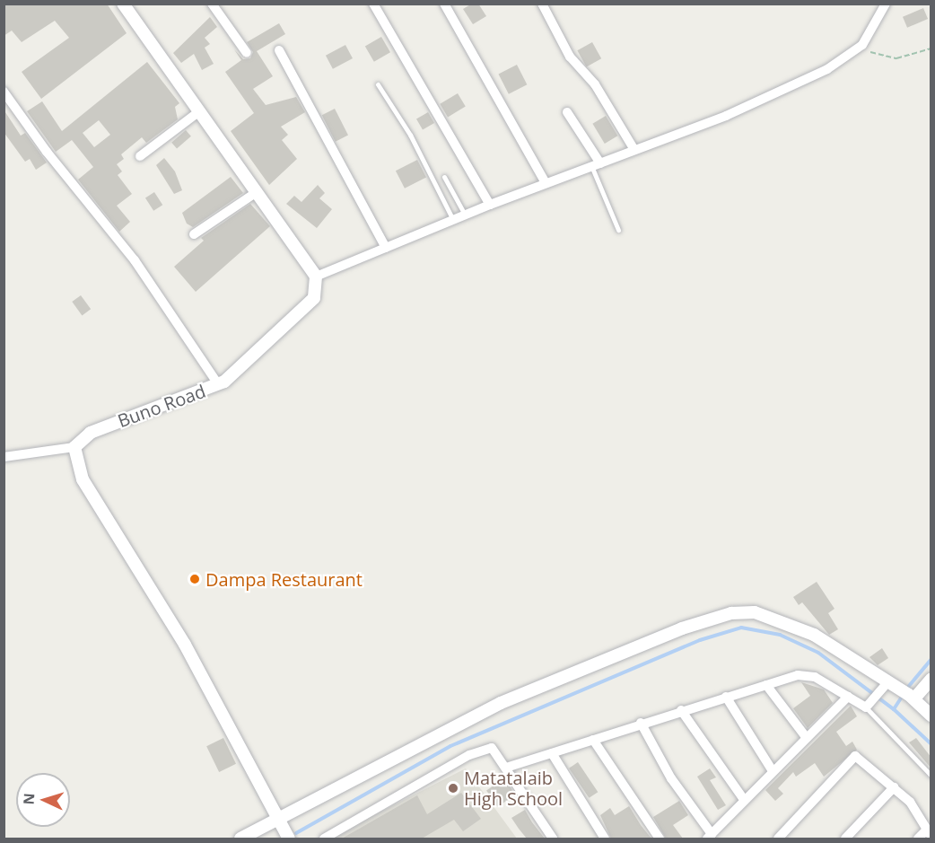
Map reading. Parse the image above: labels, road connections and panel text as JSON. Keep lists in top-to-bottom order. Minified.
{"streets":{"street":["Buno Road"]},"places":["Dampa Restaurant","Matatalaib High School"],"north":"left"}
